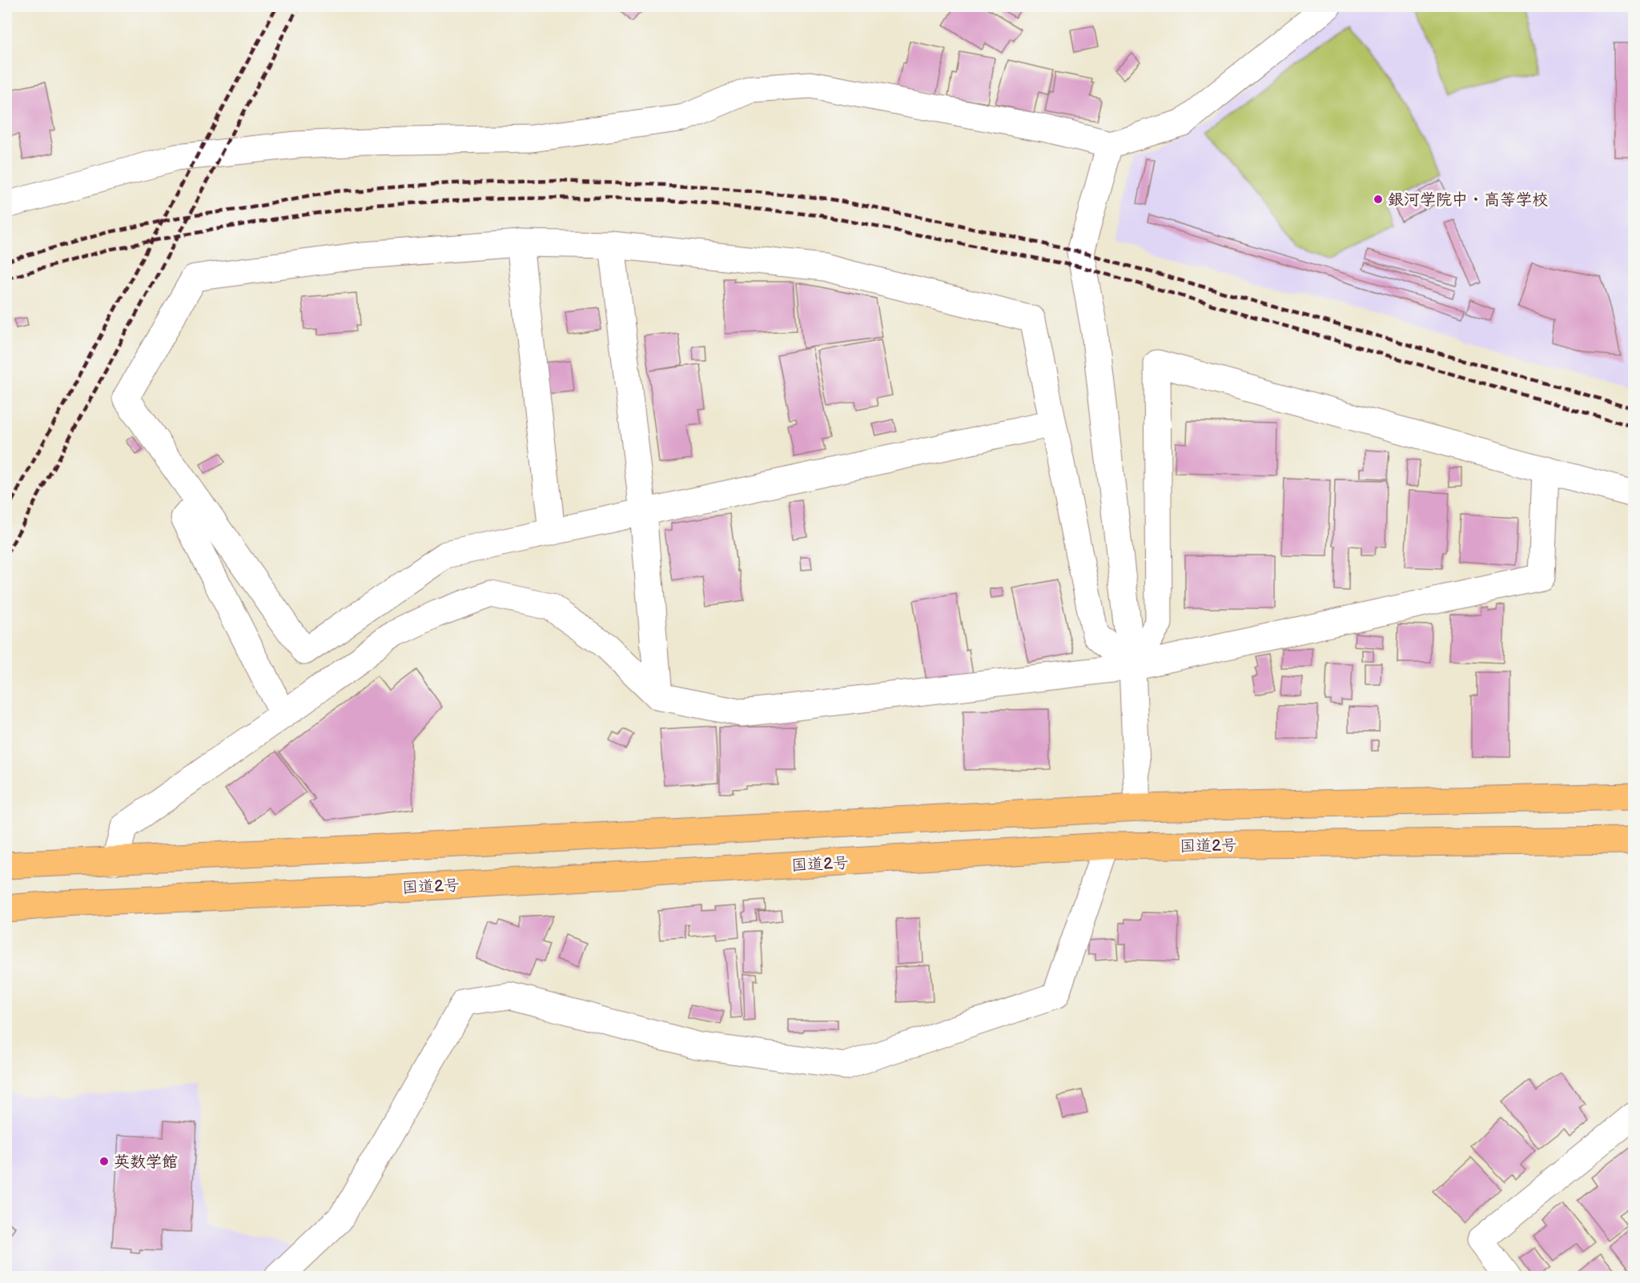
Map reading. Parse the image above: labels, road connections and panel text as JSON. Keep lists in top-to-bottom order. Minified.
{"streets":{"highway":["国道2号"]},"places":["銀河学院中・高等学校","英数学館"]}
